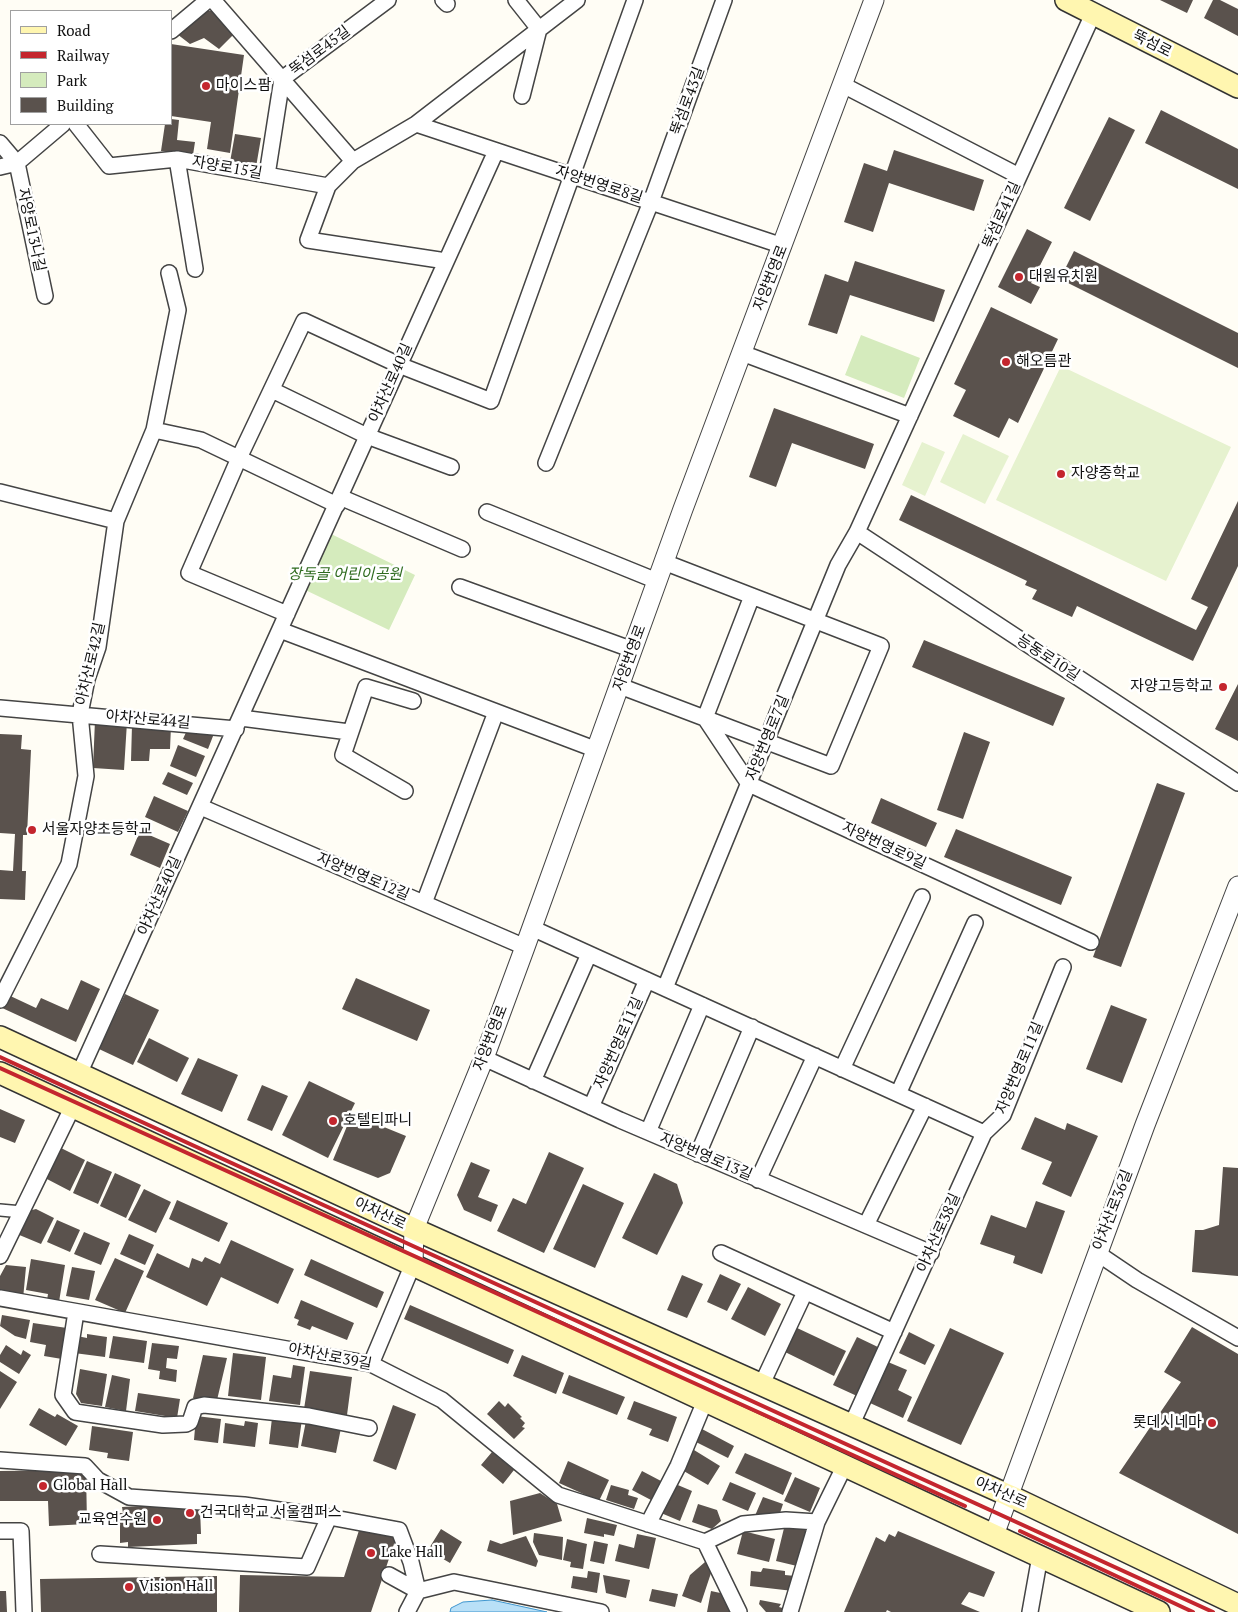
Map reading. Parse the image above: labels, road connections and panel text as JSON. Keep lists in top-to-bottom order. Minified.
{"streets":{"main road":["뚝섬로","아차산로"],"street":["뚝섬로45길","뚝섬로43길","자양로15길","자양번영로8길","뚝섬로41길","자양로13나길","자양번영로","아차산로40길","능동로10길","아차산로42길","아차산로44길","자양번영로7길","자양번영로9길","자양번영로12길","자양번영로11길","자양번영로13길","아차산로36길","아차산로38길","아차산로39길"]},"crossings":[["뚝섬로","뚝섬로41길"],["뚝섬로45길","자양로15길"],["뚝섬로43길","자양번영로8길"],["자양번영로8길","자양번영로"],["자양번영로8길","아차산로40길"],["뚝섬로41길","능동로10길"],["뚝섬로41길","자양번영로7길"],["자양번영로","자양번영로12길"],["자양번영로","자양번영로11길"],["자양번영로","자양번영로13길"],["자양번영로","아차산로"],["아차산로40길","아차산로44길"],["아차산로40길","자양번영로12길"],["아차산로40길","아차산로"],["능동로10길","자양번영로7길"],["아차산로42길","아차산로44길"],["자양번영로7길","자양번영로9길"],["자양번영로7길","자양번영로11길"],["자양번영로11길","자양번영로13길"],["자양번영로11길","아차산로38길"],["자양번영로13길","아차산로38길"],["아차산로36길","아차산로"],["아차산로","아차산로38길"]],"parks":["장독골 어린이공원"],"places":["마이스팜","대원유치원","해오름관","자양중학교","자양고등학교","서울자양초등학교","호텔티파니","롯데시네마","Global Hall","건국대학교 서울캠퍼스","교육연수원","Lake Hall","Vision Hall"],"legend":["Road","Railway","Park","Building"]}
